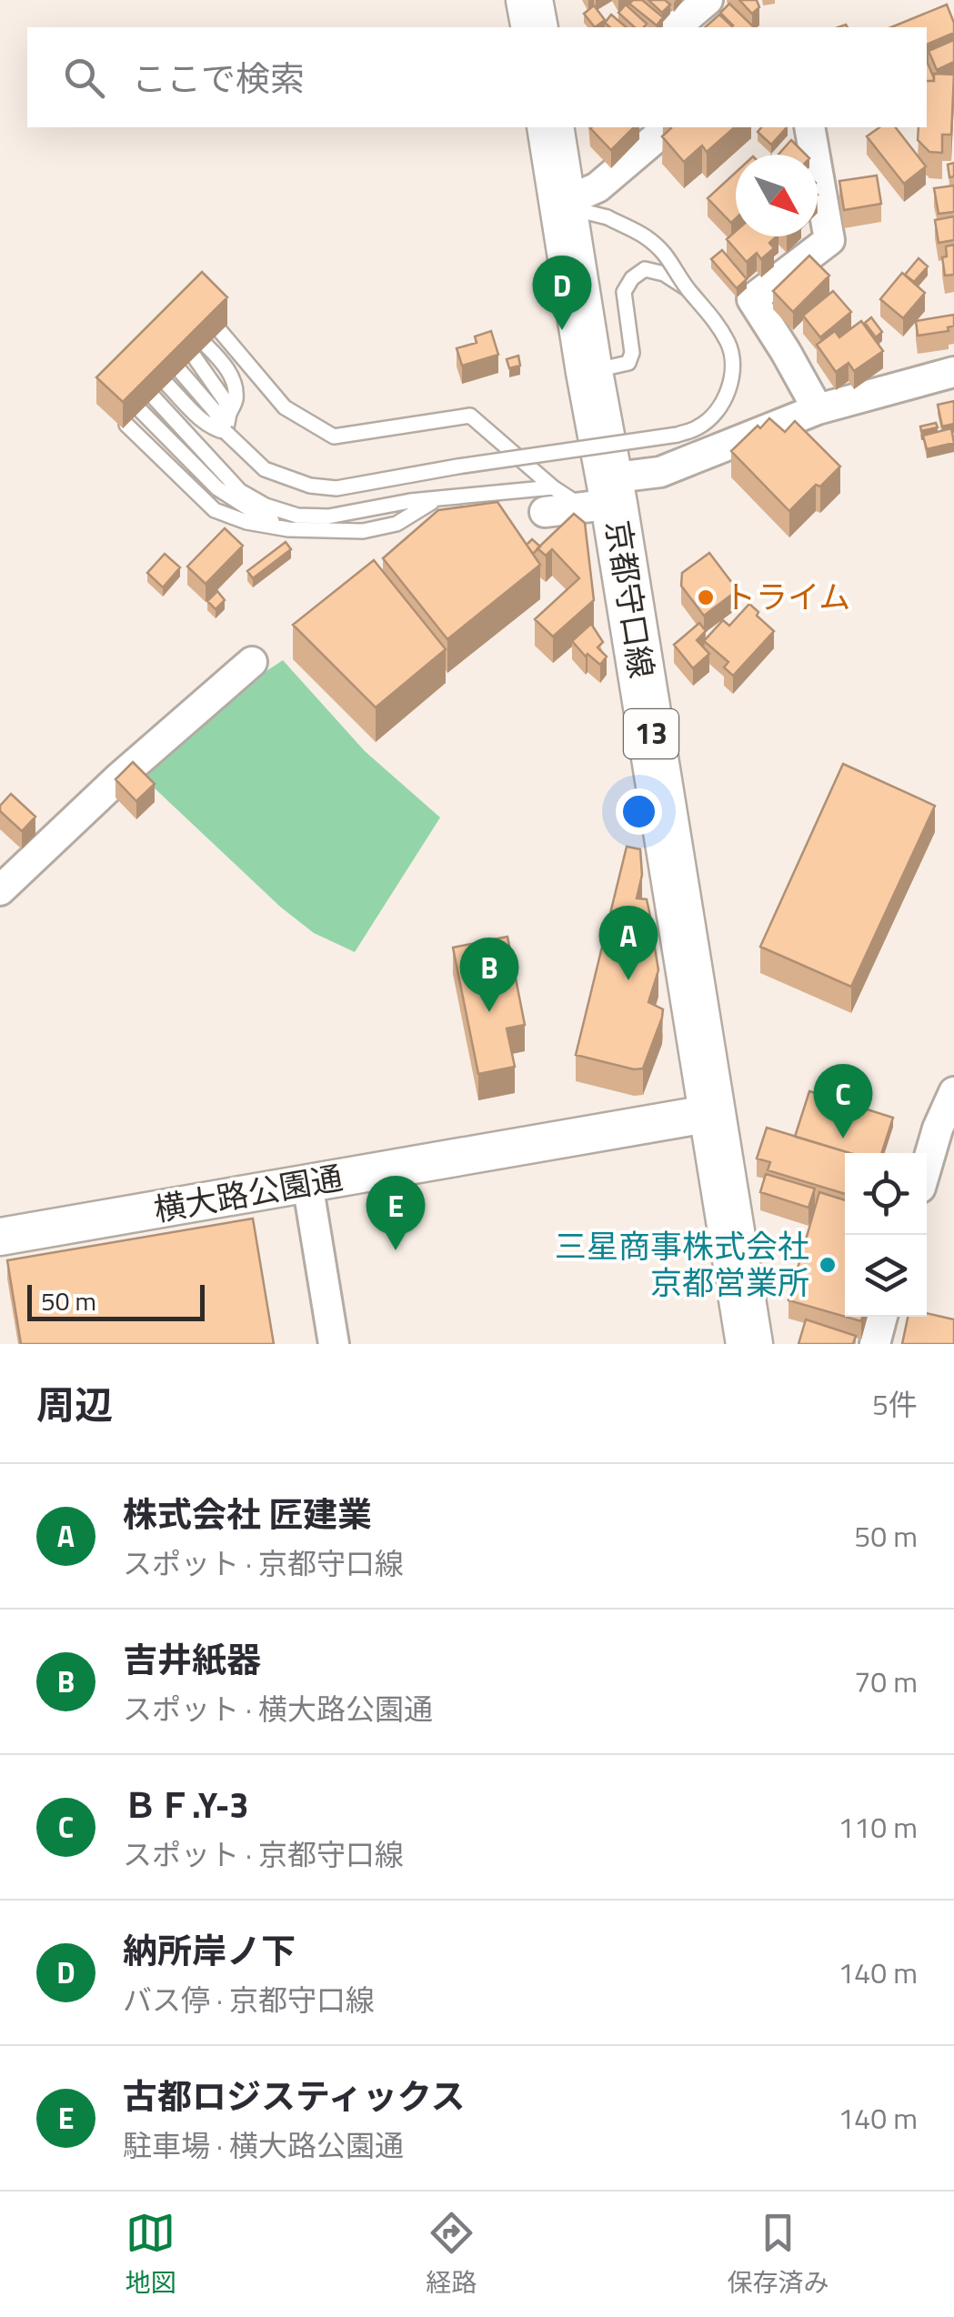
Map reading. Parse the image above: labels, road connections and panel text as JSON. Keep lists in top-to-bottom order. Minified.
{"streets":{"main road":["京都守口線","13"],"street":["横大路公園通"]},"crossings":[["京都守口線","横大路公園通"]],"places":["トライム","三星商事株式会社 京都営業所"],"scale_bar":"50 m","north":"bottom right","page":{"search":"ここで検索","pins":["D","A","B","C","E"],"scale":"50 m","heading":["周辺","5件"],"list":[{"mark":"A","name":"株式会社 匠建業","note":"スポット · 京都守口線","value":"50 m"},{"mark":"B","name":"吉井紙器","note":"スポット · 横大路公園通","value":"70 m"},{"mark":"C","name":"ＢＦ.Y-3","note":"スポット · 京都守口線","value":"110 m"},{"mark":"D","name":"納所岸ノ下","note":"バス停 · 京都守口線","value":"140 m"},{"mark":"E","name":"古都ロジスティックス","note":"駐車場 · 横大路公園通","value":"140 m"}],"nav":["地図","経路","保存済み"]}}
